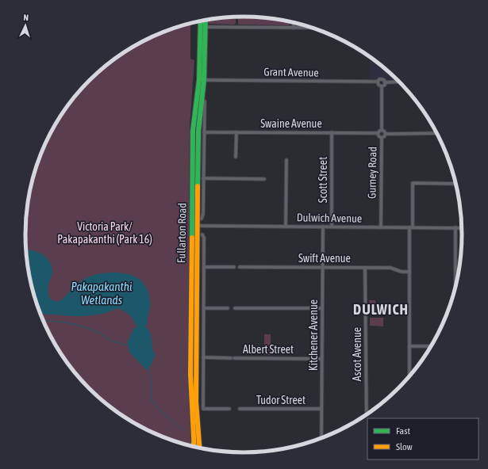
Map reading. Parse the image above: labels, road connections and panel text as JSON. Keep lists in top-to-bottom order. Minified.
{"streets":{"highway":["Fullarton Road"],"street":["Grant Avenue","Swaine Avenue","Gurney Road","Scott Street","Dulwich Avenue","Swift Avenue","Kitchener Avenue","Albert Street","Ascot Avenue","Tudor Street"]},"crossings":[["Grant Avenue","Fullarton Road"],["Swaine Avenue","Gurney Road"],["Swaine Avenue","Scott Street"],["Swaine Avenue","Fullarton Road"],["Gurney Road","Dulwich Avenue"],["Scott Street","Dulwich Avenue"],["Dulwich Avenue","Fullarton Road"],["Dulwich Avenue","Kitchener Avenue"],["Fullarton Road","Albert Street"],["Swift Avenue","Kitchener Avenue"],["Swift Avenue","Ascot Avenue"],["Kitchener Avenue","Albert Street"],["Kitchener Avenue","Tudor Street"]],"districts":["DULWICH"],"water":["Pakapakanthi Wetlands"],"parks":["Victoria Park/ Pakapakanthi (Park 16)"],"legend":["Fast","Slow"],"north":"top"}
